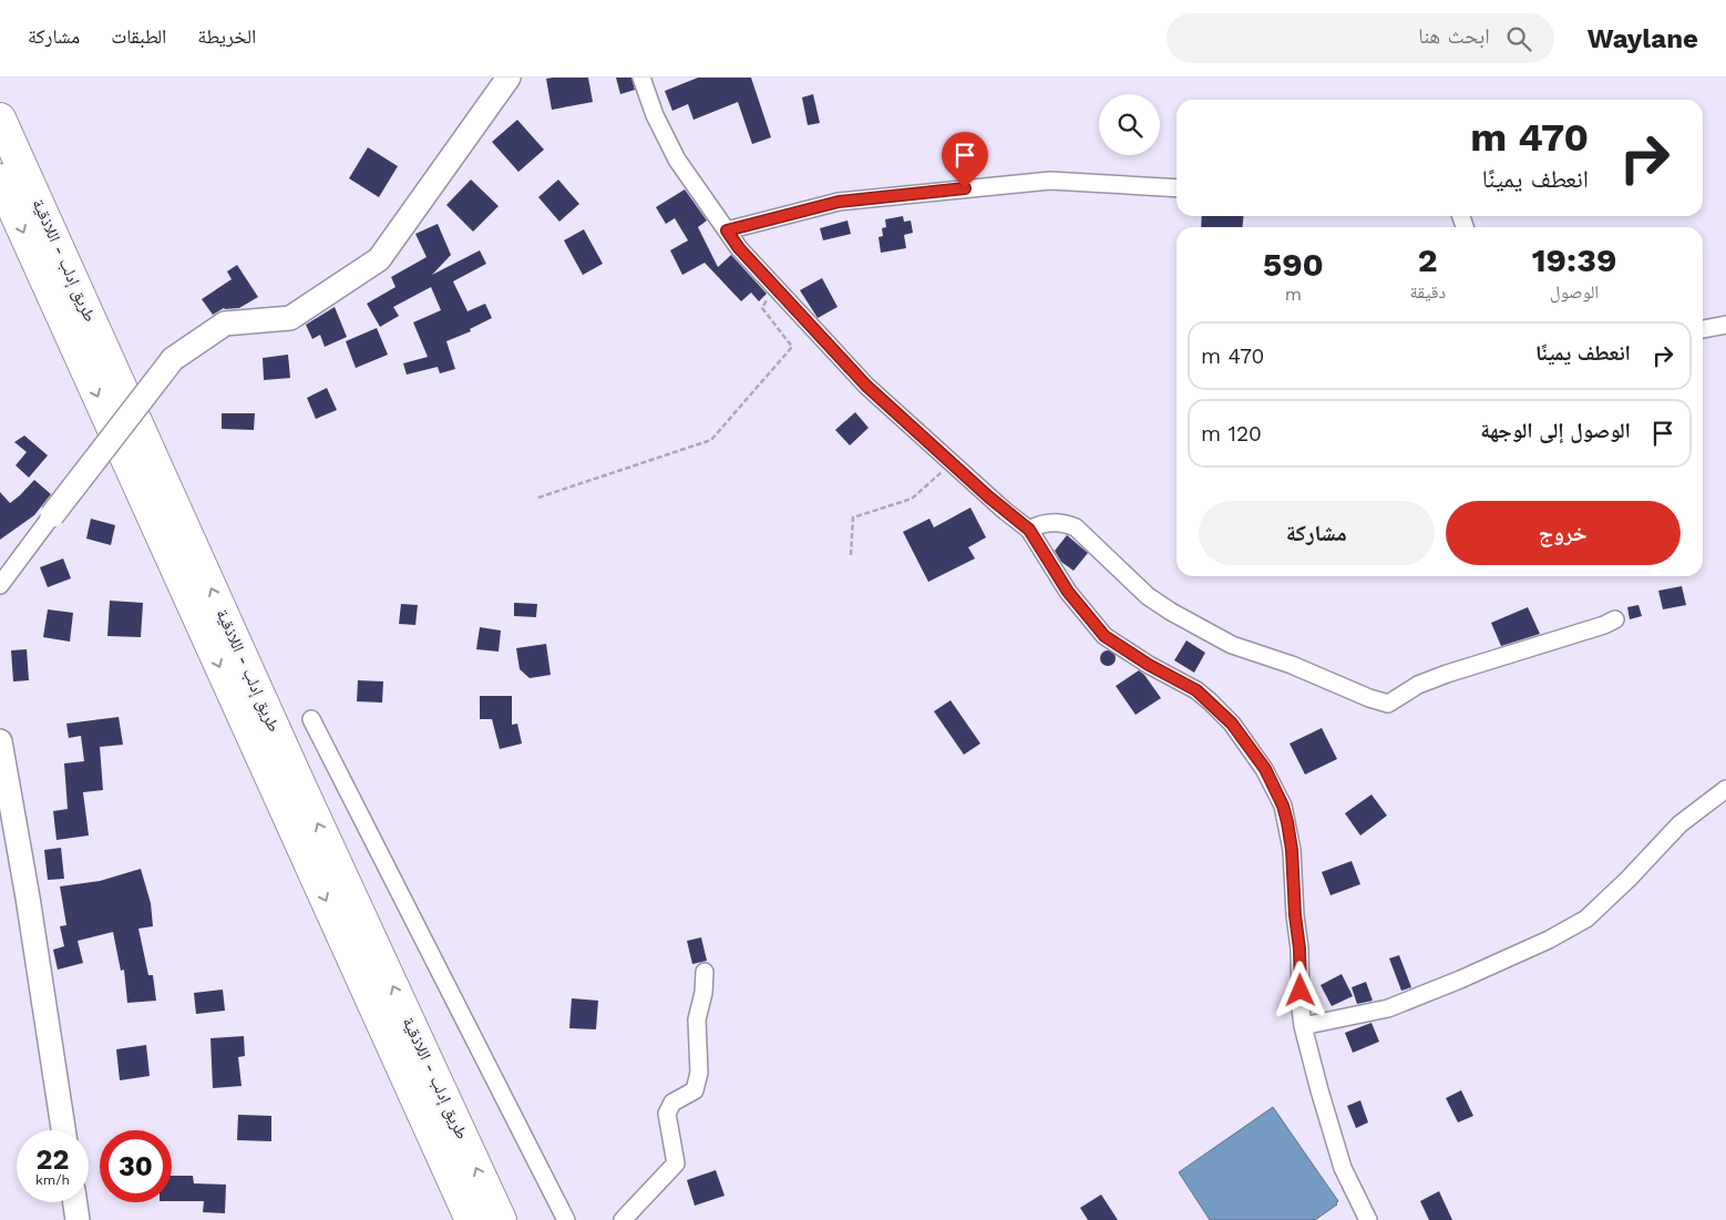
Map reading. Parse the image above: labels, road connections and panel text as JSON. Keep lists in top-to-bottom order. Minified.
{"streets":{"highway":["طريق إدلب - اللاذقية"]},"page":{"header":"Waylane","search":"ابحث هنا","nav":["الخريطة","الطبقات","مشاركة"],"turn":["470 m","انعطف يمينًا"],"eta":["19:39","الوصول","2","دقيقة","590","m"],"list":[{"name":"انعطف يمينًا","value":"470 m"},{"name":"الوصول إلى الوجهة","value":"120 m"}],"buttons":["خروج","مشاركة"],"speed":"22 km/h","limit":"30"}}
